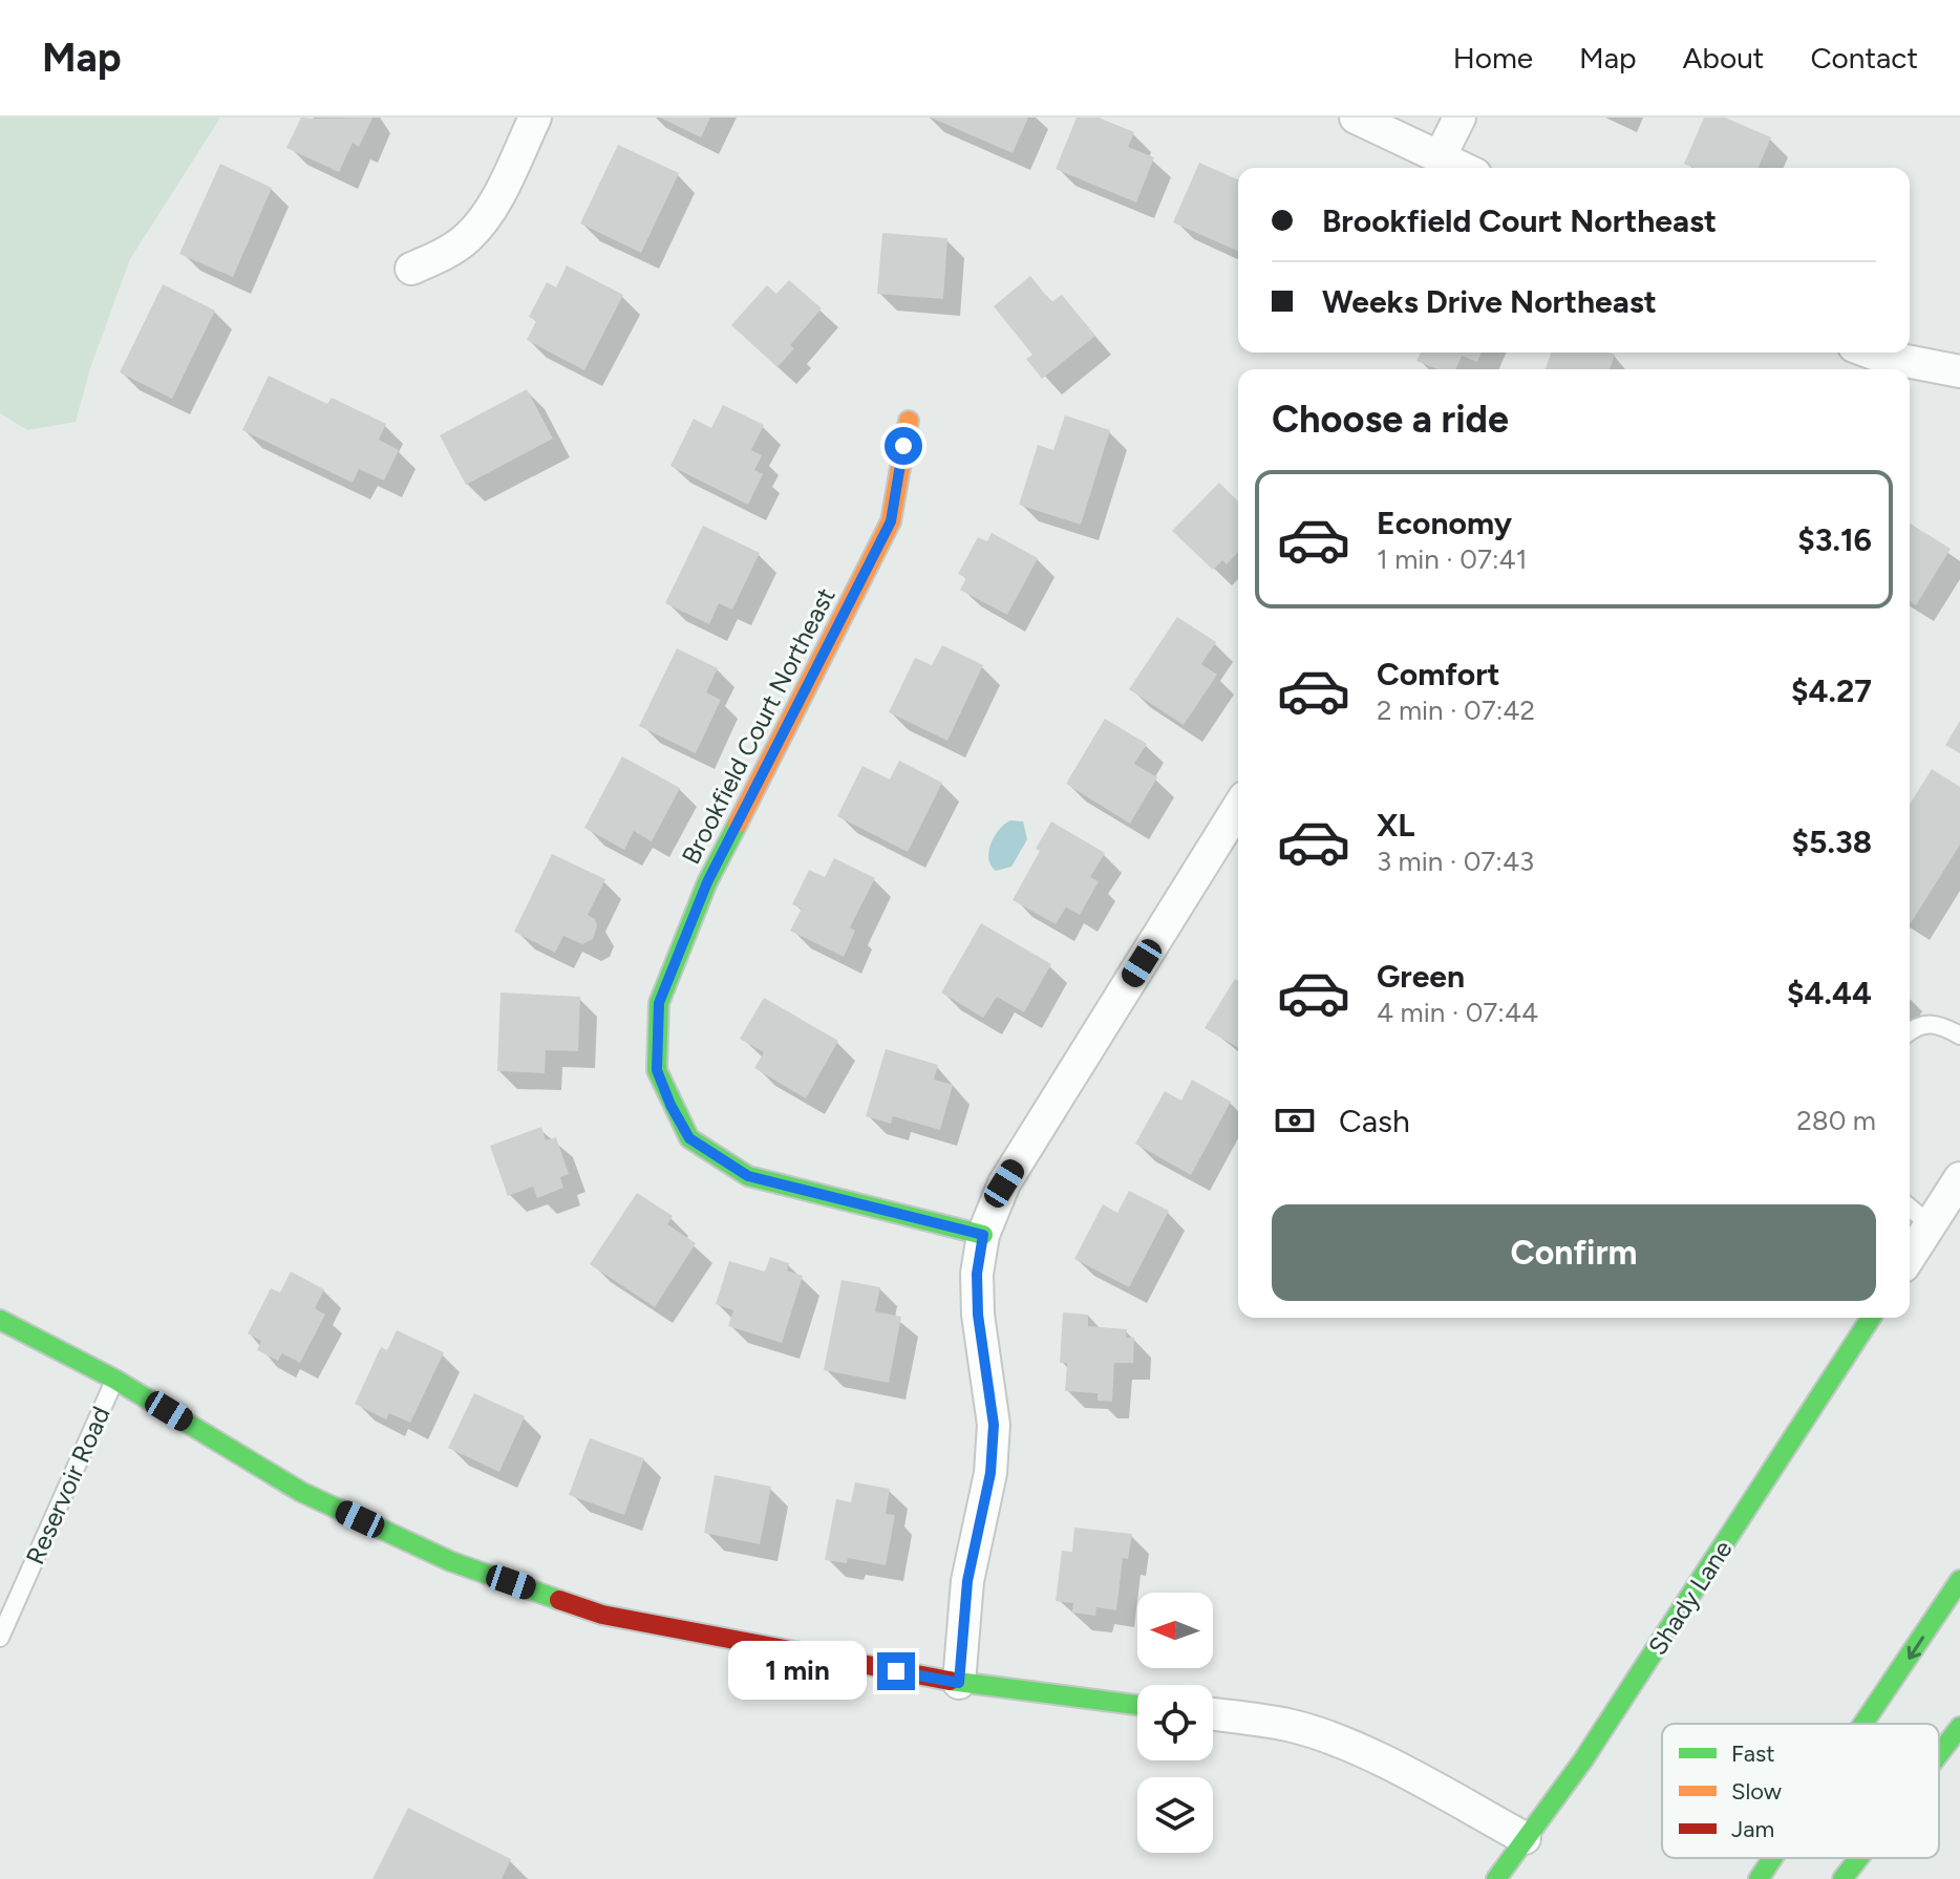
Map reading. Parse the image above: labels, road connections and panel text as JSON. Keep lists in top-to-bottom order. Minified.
{"streets":{"main road":["Brookfield Court Northeast","Shady Lane"],"lane":["Reservoir Road"]},"legend":["Fast","Slow","Jam"],"north":"left","page":{"header":"Map","nav":["Home","Map","About","Contact"],"banner":["Brookfield Court Northeast","Weeks Drive Northeast"],"heading":"Choose a ride","list":[{"name":"Economy","note":"1 min · 07:41","value":"$3.16"},{"name":"Comfort","note":"2 min · 07:42","value":"$4.27"},{"name":"XL","note":"3 min · 07:43","value":"$5.38"},{"name":"Green","note":"4 min · 07:44","value":"$4.44"}],"pay":["Cash","280 m"],"buttons":"Confirm","bubble":"1 min"}}
